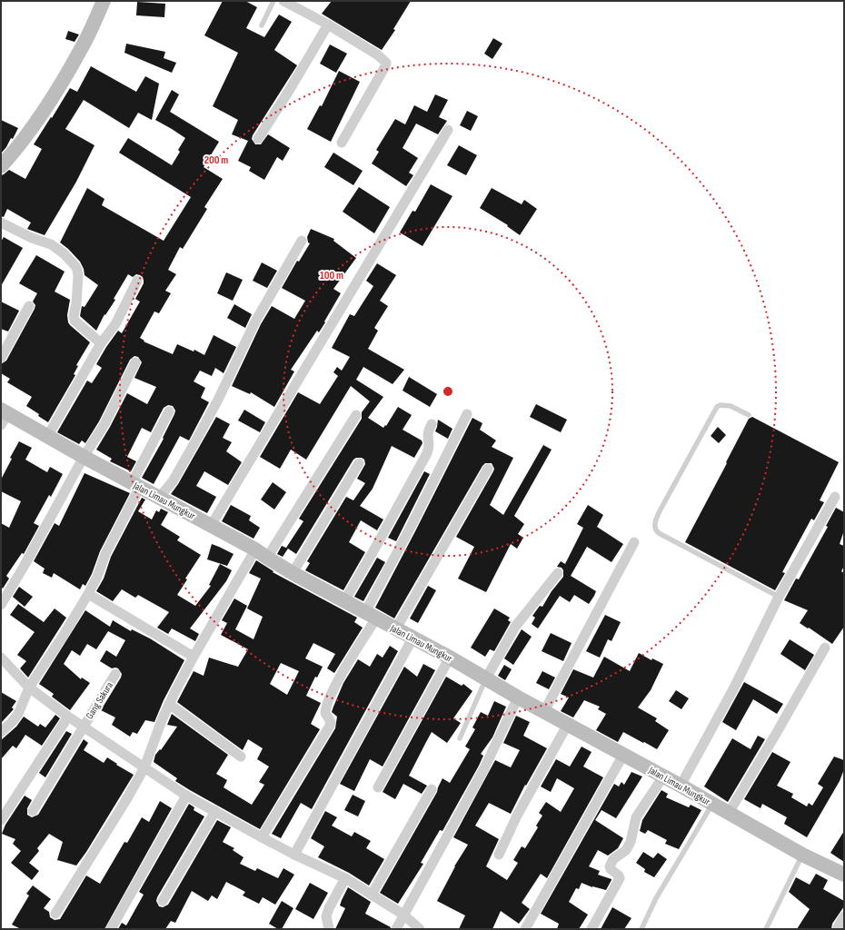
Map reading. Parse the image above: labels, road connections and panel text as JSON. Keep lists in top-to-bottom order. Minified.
{"streets":{"street":["Jalan Limau Mungkur","Gang Sakura"]},"rings":["200 m","100 m"]}
